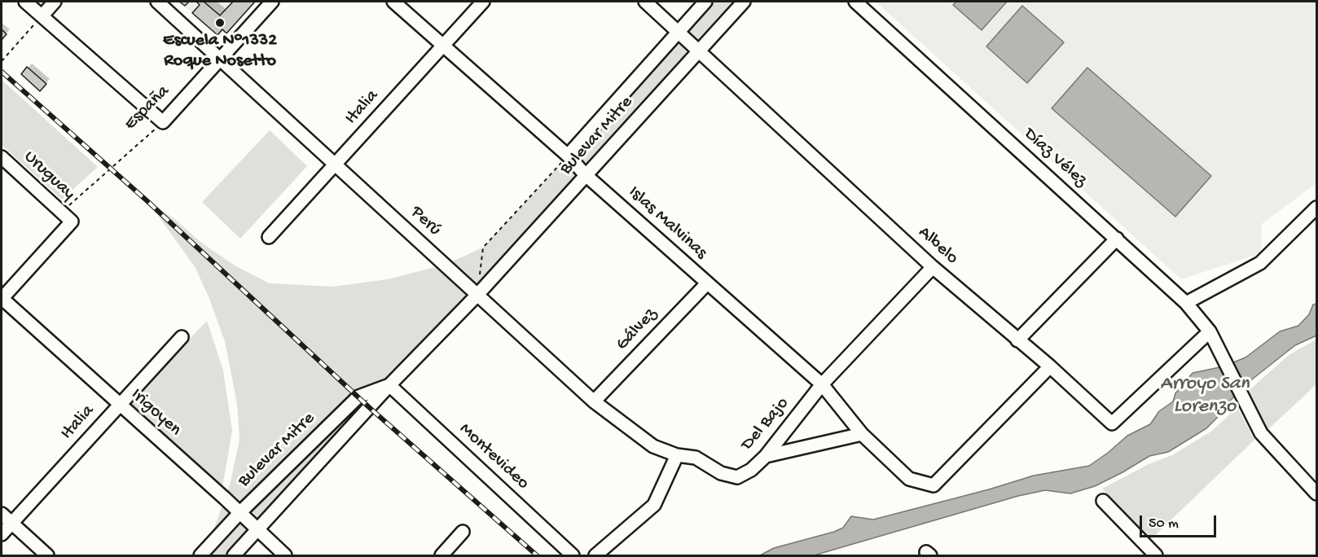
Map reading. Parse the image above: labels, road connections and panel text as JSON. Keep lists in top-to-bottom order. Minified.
{"streets":{"street":["Italia","España","Bulevar Mitre","Díaz Vélez","Uruguay","Perú","Islas Malvinas","Albelo","Gálvez","Irigoyen","Del Bajo","Montevideo"]},"crossings":[["Italia","Perú"],["Italia","Islas Malvinas"],["Italia","Irigoyen"],["España","Uruguay"],["España","Perú"],["Bulevar Mitre","Perú"],["Bulevar Mitre","Islas Malvinas"],["Bulevar Mitre","Albelo"],["Bulevar Mitre","Irigoyen"],["Bulevar Mitre","Montevideo"],["Díaz Vélez","Albelo"],["Uruguay","Irigoyen"],["Perú","Gálvez"],["Perú","Del Bajo"],["Islas Malvinas","Albelo"],["Islas Malvinas","Gálvez"],["Islas Malvinas","Del Bajo"],["Albelo","Del Bajo"]],"water":["Arroyo San Lorenzo"],"places":["Escuela N°1332 Roque Nosetto"],"scale_bar":"50 m"}
